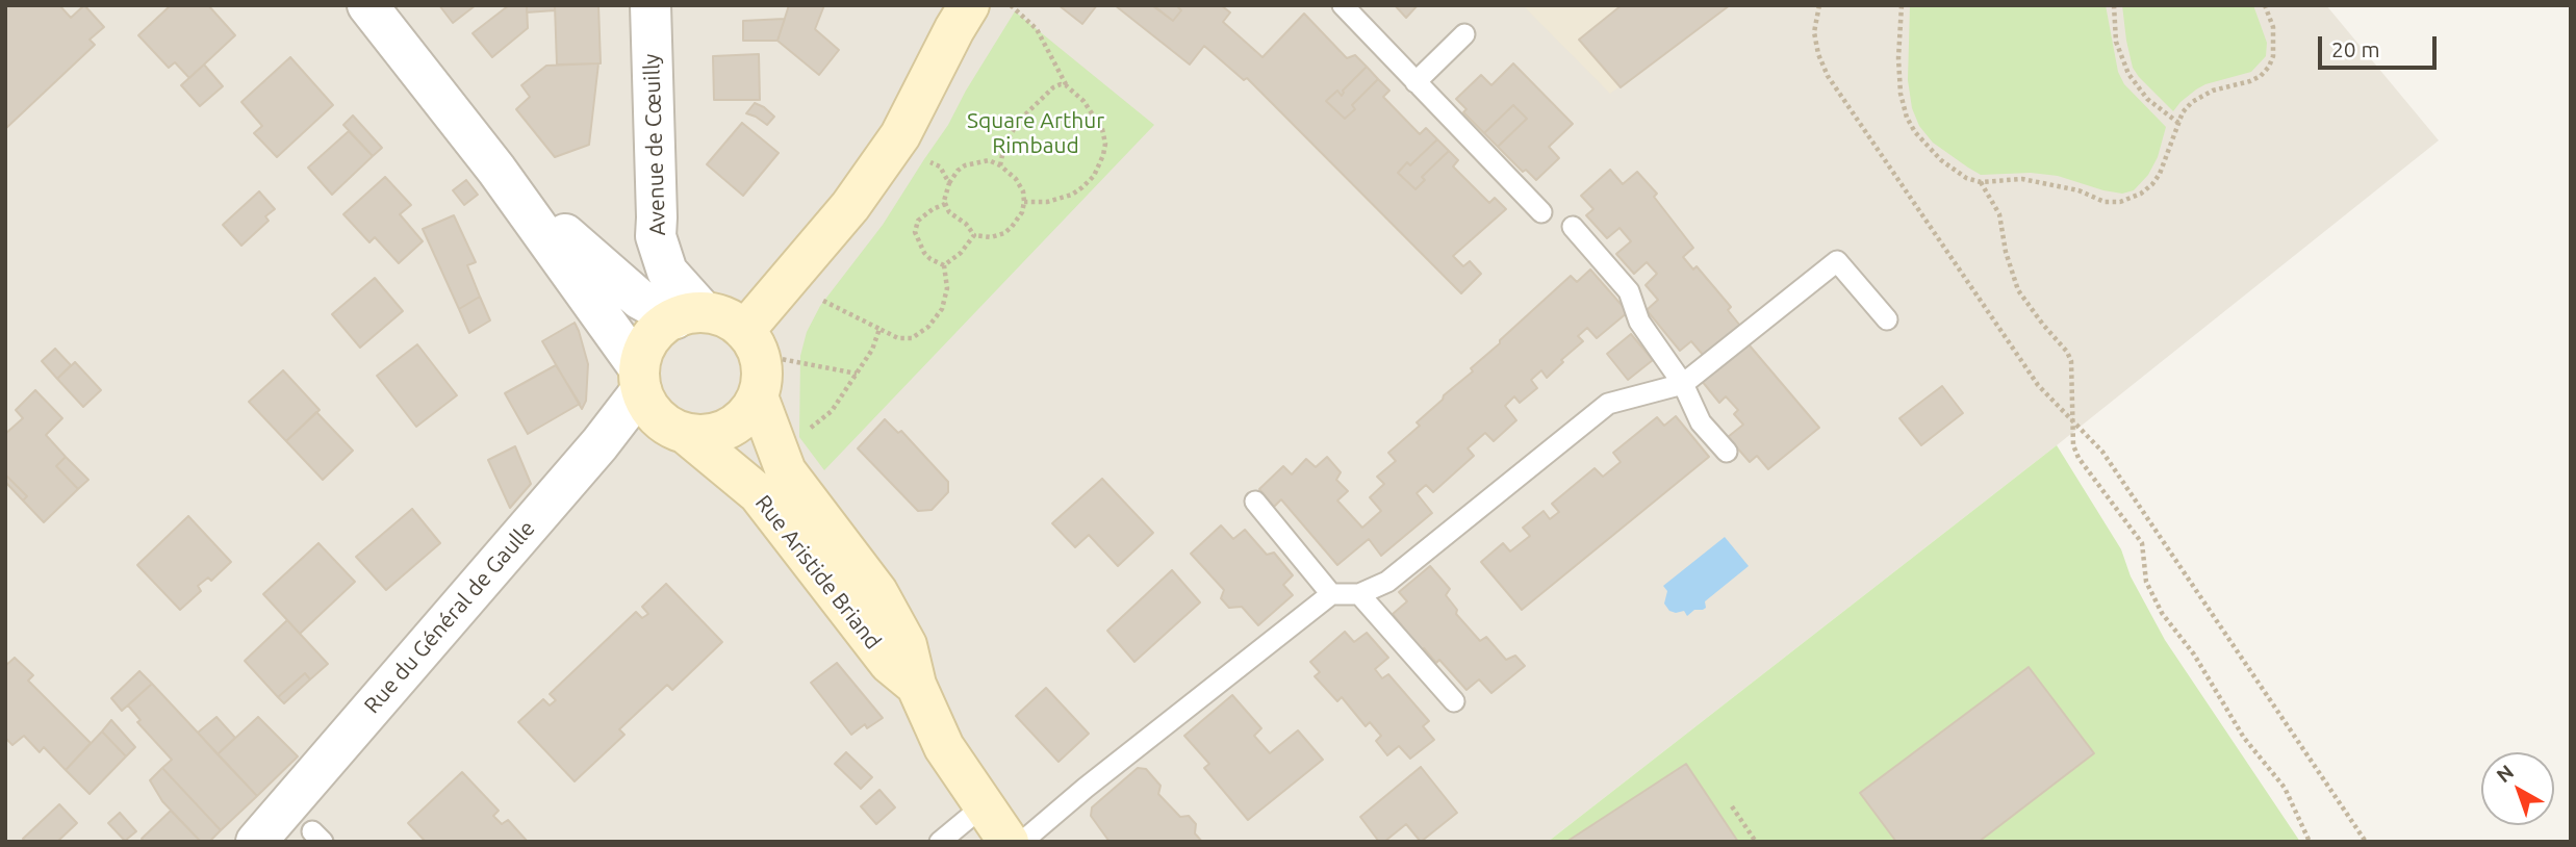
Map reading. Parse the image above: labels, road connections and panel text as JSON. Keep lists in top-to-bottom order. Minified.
{"streets":{"main road":["Rue Aristide Briand"],"street":["Avenue de Cœuilly","Rue du Général de Gaulle"]},"crossings":[["Avenue de Cœuilly","Rue Aristide Briand"],["Avenue de Cœuilly","Rue du Général de Gaulle"],["Rue Aristide Briand","Rue du Général de Gaulle"]],"parks":["Square Arthur Rimbaud"],"scale_bar":"20 m","north":"top left"}
